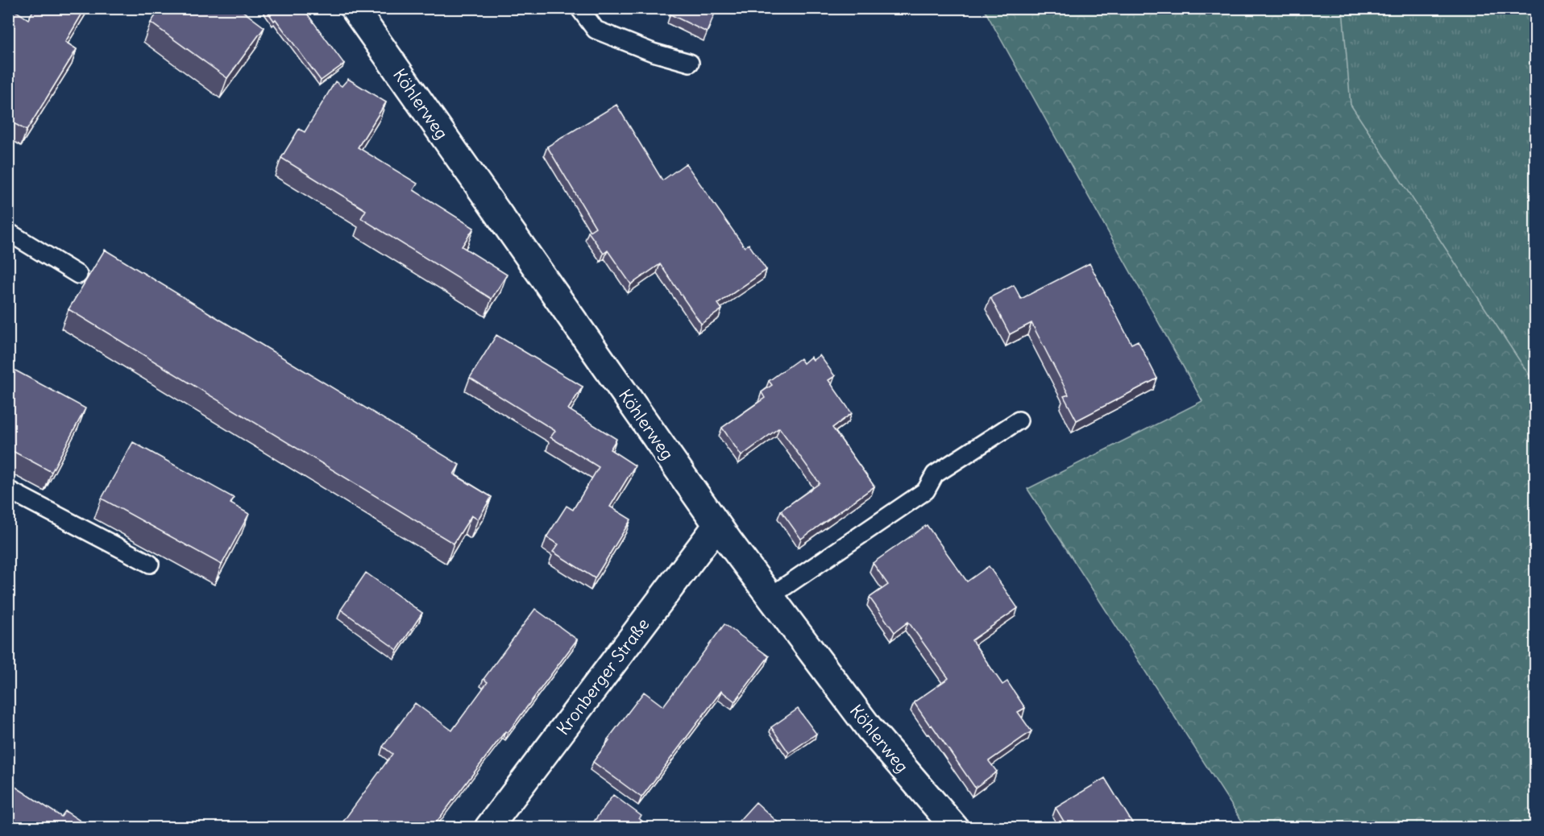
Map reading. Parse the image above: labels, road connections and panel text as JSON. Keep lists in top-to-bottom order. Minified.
{"streets":{"street":["Köhlerweg","Kronberger Straße"]},"crossings":[["Köhlerweg","Kronberger Straße"]]}
